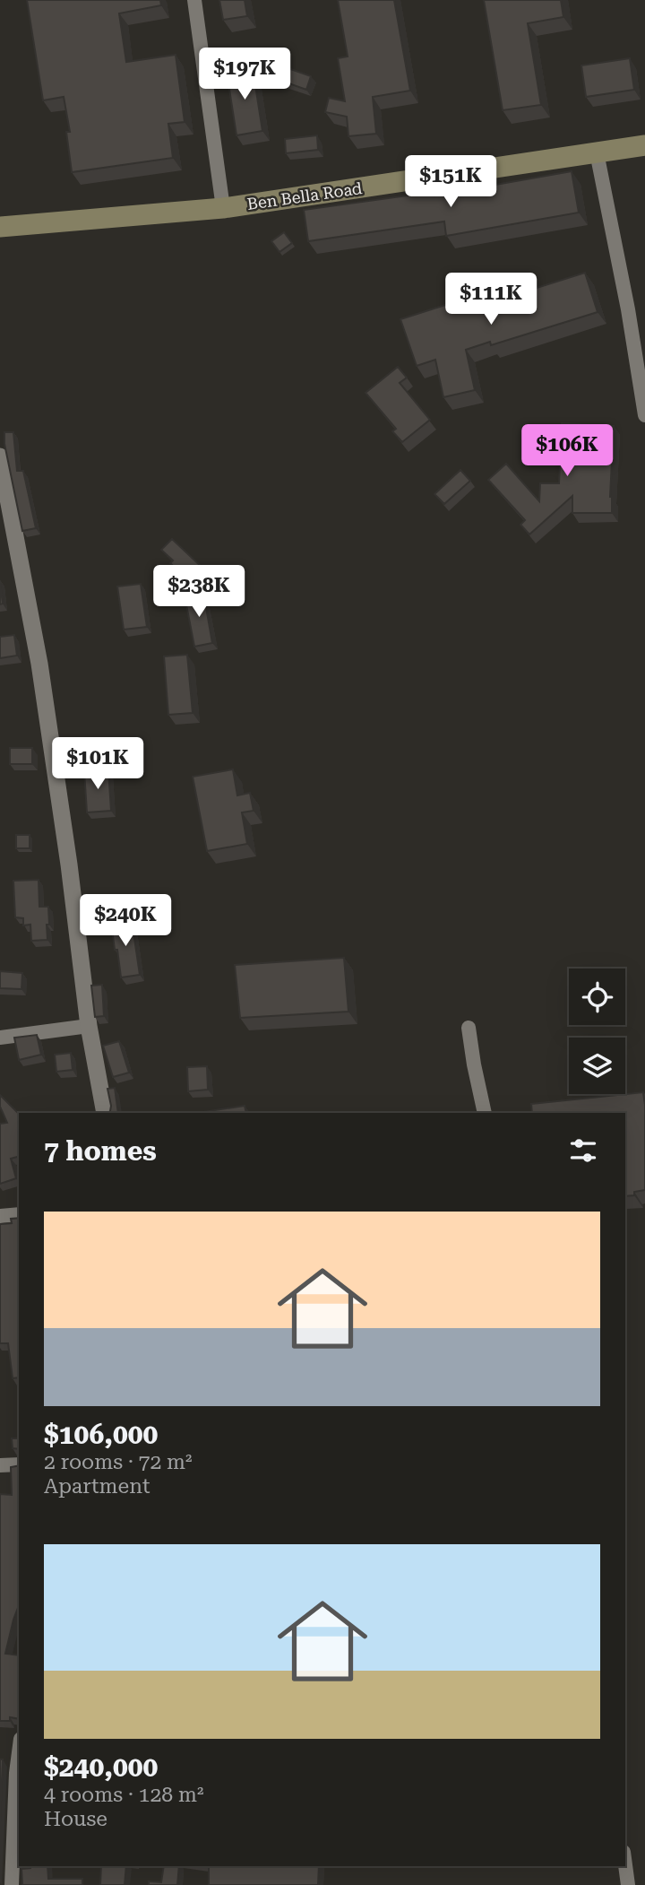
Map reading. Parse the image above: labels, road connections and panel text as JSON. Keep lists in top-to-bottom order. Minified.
{"streets":{"main road":["Ben Bella Road"]},"page":{"price":["$197K","$151K","$111K","$106K","$238K","$101K","$240K"],"heading":"7 homes","list":[{"name":"$106,000","note":"2 rooms · 72 m² · Apartment"},{"name":"$240,000","note":"4 rooms · 128 m² · House"}]}}
